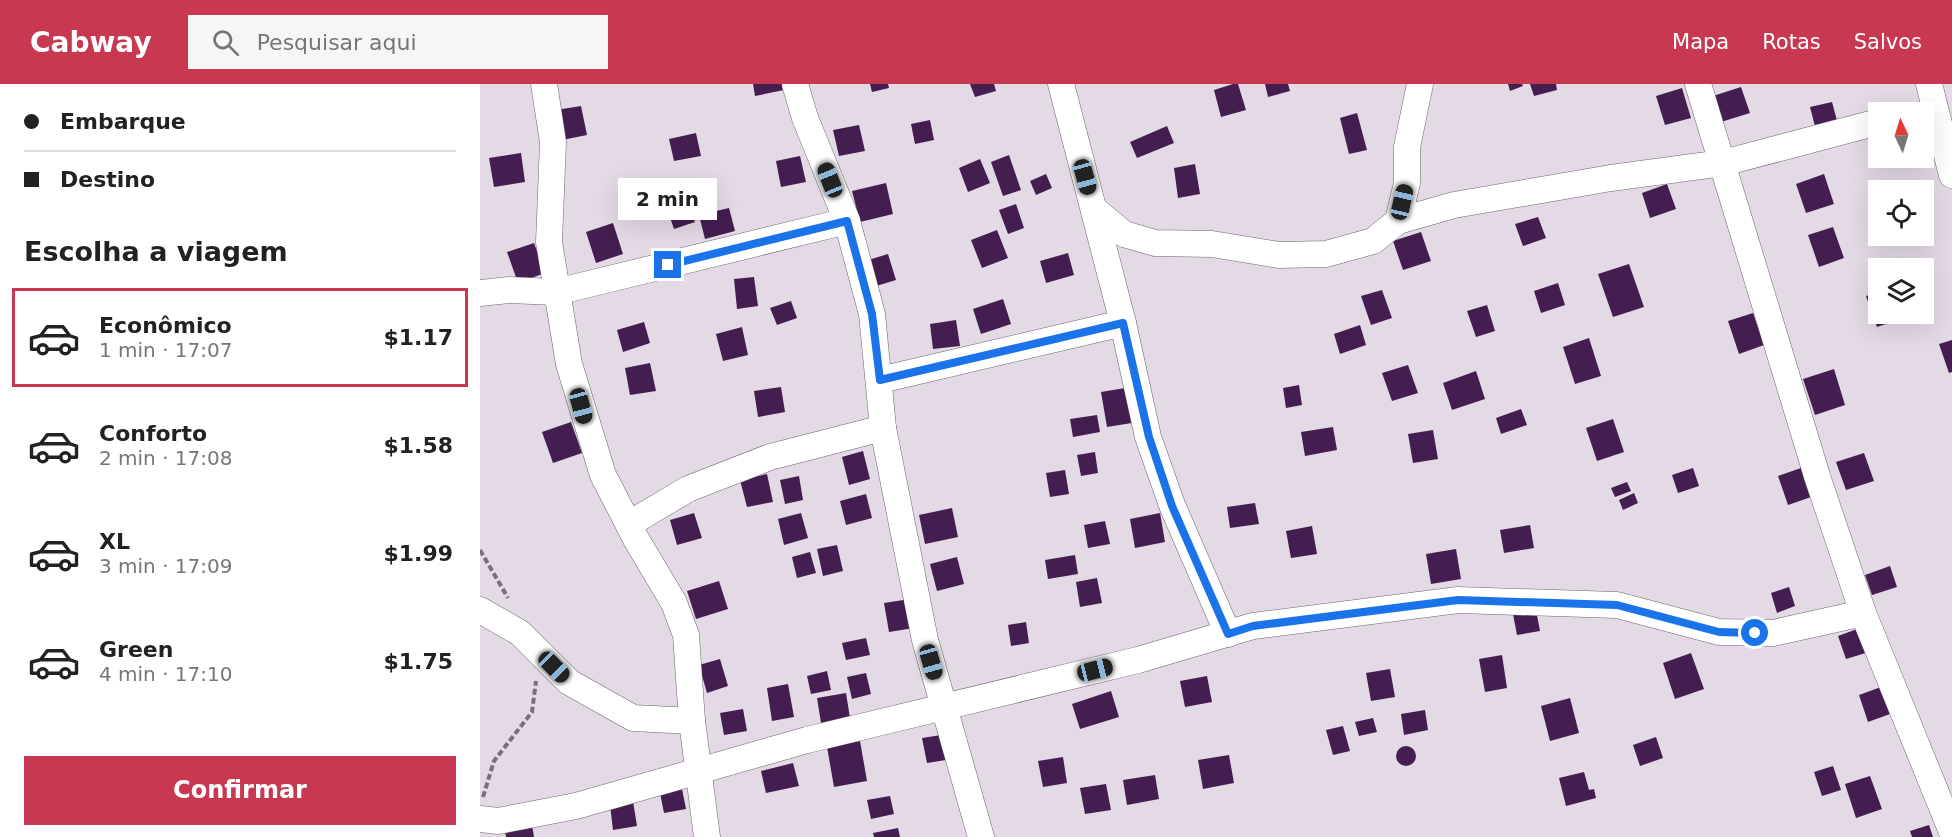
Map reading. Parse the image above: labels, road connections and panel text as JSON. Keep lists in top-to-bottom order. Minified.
{"north":"top","page":{"header":"Cabway","search":"Pesquisar aqui","nav":["Mapa","Rotas","Salvos"],"banner":["Embarque","Destino"],"bubble":"2 min","heading":"Escolha a viagem","list":[{"name":"Econômico","note":"1 min · 17:07","value":"$1.17"},{"name":"Conforto","note":"2 min · 17:08","value":"$1.58"},{"name":"XL","note":"3 min · 17:09","value":"$1.99"},{"name":"Green","note":"4 min · 17:10","value":"$1.75"}],"buttons":"Confirmar"}}
